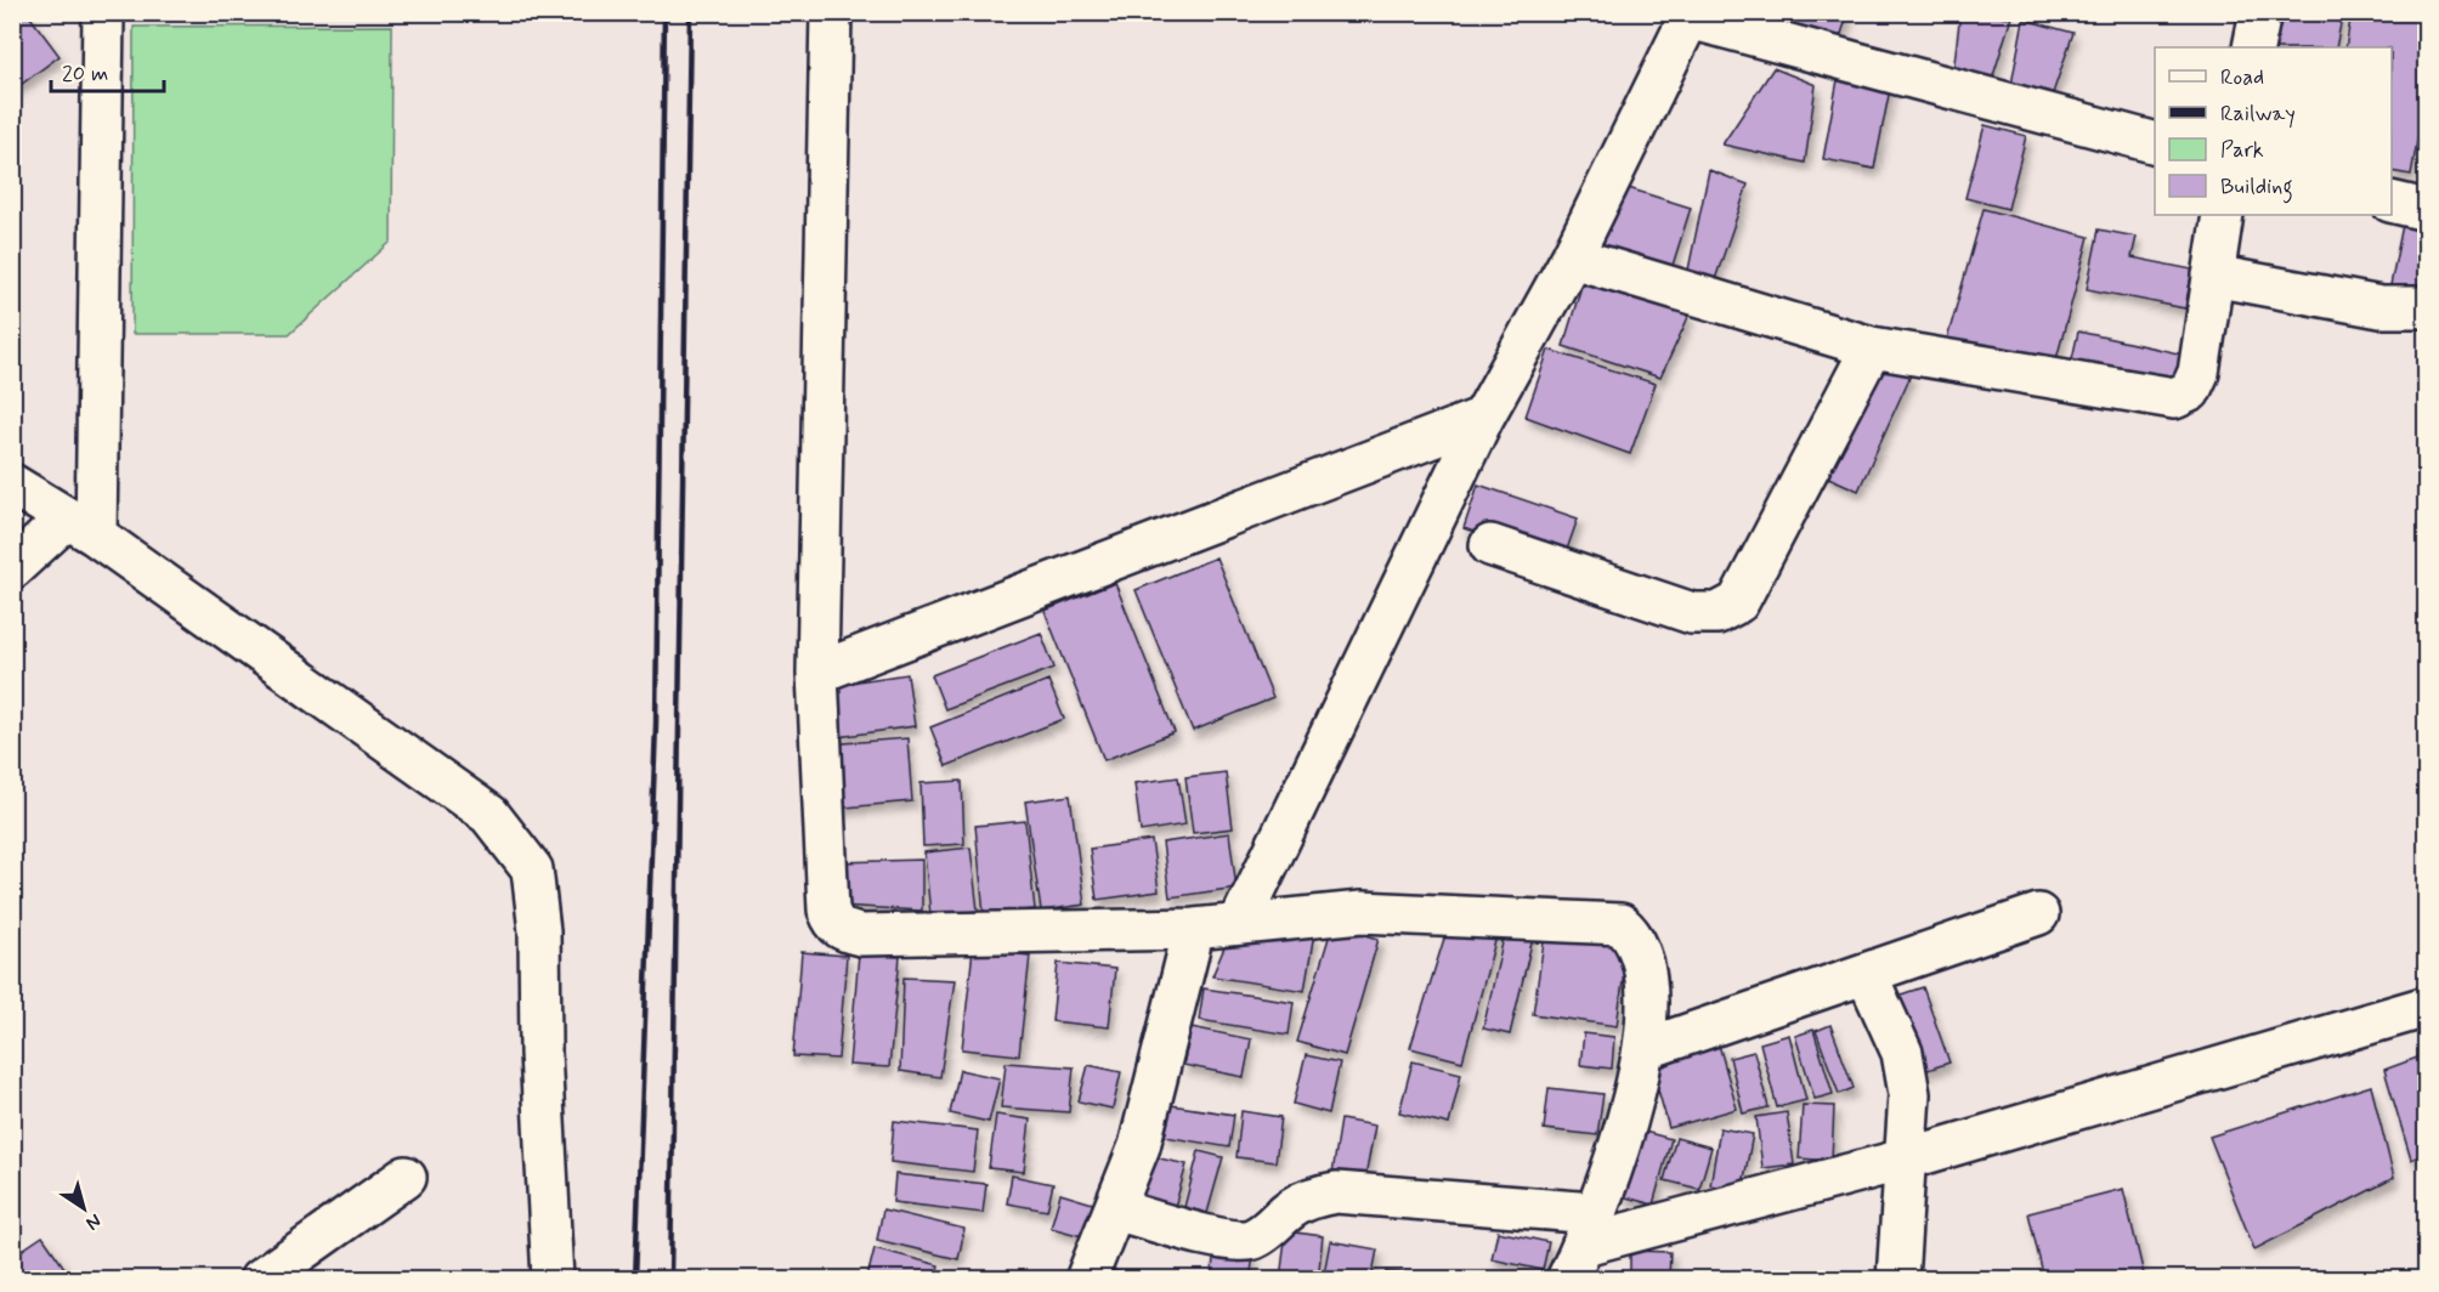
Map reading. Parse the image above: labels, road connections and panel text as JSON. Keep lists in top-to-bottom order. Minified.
{"legend":["Road","Railway","Park","Building"],"scale_bar":"20 m","north":"bottom right"}
